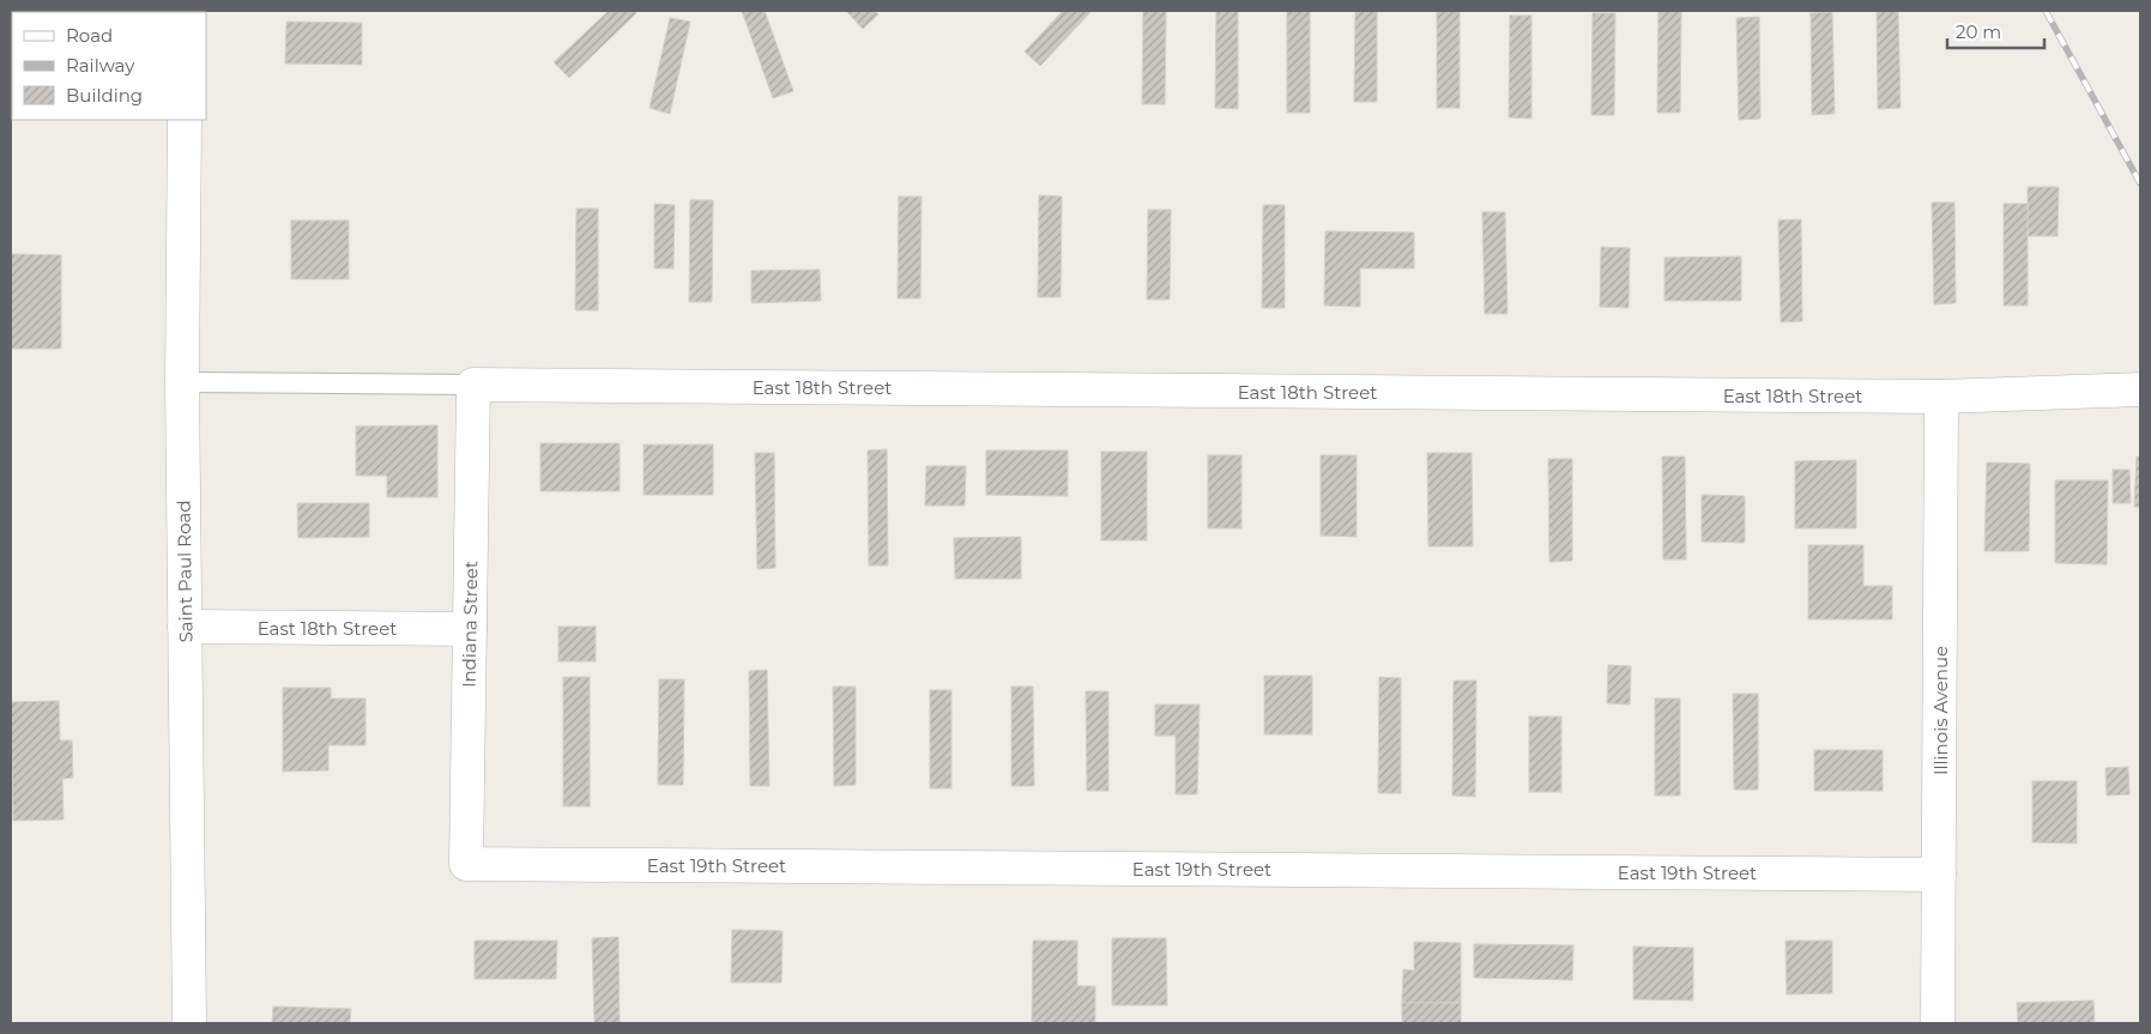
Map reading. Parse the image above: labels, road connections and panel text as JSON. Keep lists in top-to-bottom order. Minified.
{"streets":{"street":["East 18th Street","Saint Paul Road","Indiana Street","Illinois Avenue","East 19th Street"]},"crossings":[["East 18th Street","Saint Paul Road"],["East 18th Street","Indiana Street"],["East 18th Street","Illinois Avenue"],["Indiana Street","East 19th Street"],["Illinois Avenue","East 19th Street"]],"legend":["Road","Railway","Building"],"scale_bar":"20 m"}
